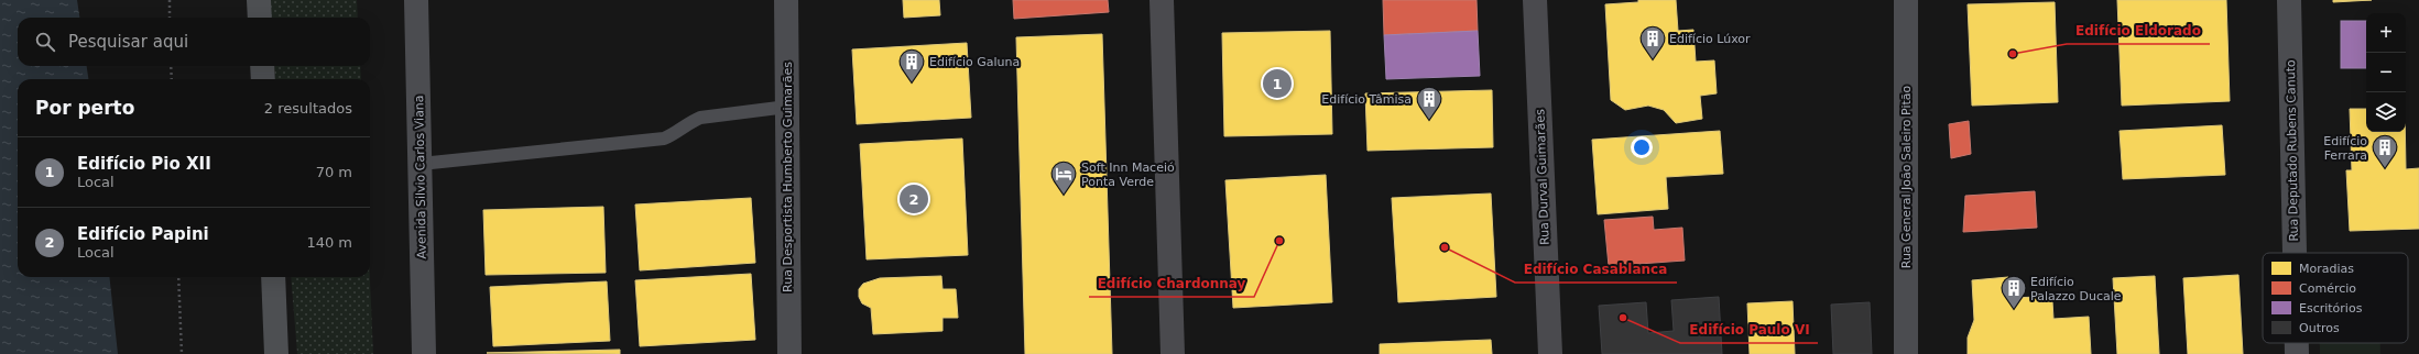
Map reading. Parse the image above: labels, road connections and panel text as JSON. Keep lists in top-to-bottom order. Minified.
{"streets":{"street":["Rua Deputado Rubens Canuto","Avenida Silvio Carlos Viana","Rua Desportista Humberto Guimarães","Rua Durval Guimarães","Rua General João Saleiro Pitão"]},"places":{"other":["Edifício Eldorado","Edifício Chardonnay","Edifício Casablanca","Edifício Paulo VI"],"building":["Edifício Lúxor","Edifício Galuna","Edifício Tâmisa","Edifício Ferrara","Edifício Palazzo Ducale"],"hotel":["Soft Inn Maceió Ponta Verde"]},"legend":["Moradias","Comércio","Escritórios","Outros"],"page":{"map_buttons":["+","−"],"search":"Pesquisar aqui","pins":["1","2"],"heading":["Por perto","2 resultados"],"list":[{"mark":"1","name":"Edifício Pio XII","note":"Local","value":"70 m"},{"mark":"2","name":"Edifício Papini","note":"Local","value":"140 m"}]}}
